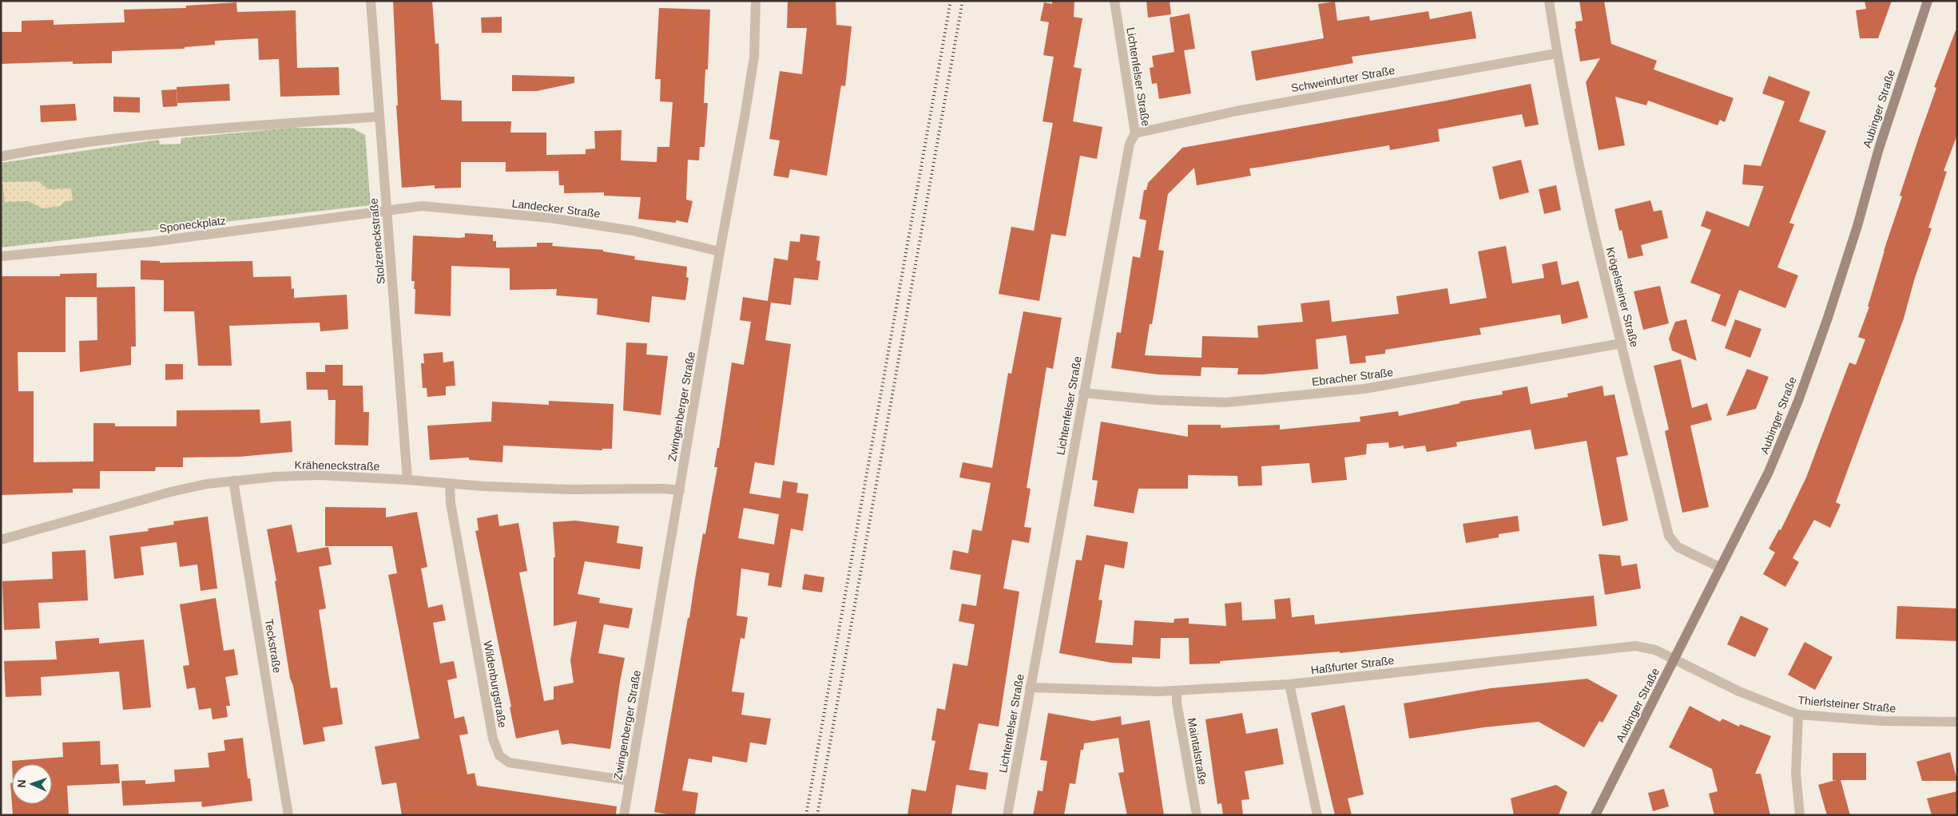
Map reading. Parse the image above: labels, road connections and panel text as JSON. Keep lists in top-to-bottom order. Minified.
{"streets":{"main road":["Aubinger Straße"],"street":["Lichtenfelser Straße","Schweinfurter Straße","Landecker Straße","Sponeckplatz","Stolzeneckstraße","Krögelsteiner Straße","Ebracher Straße","Zwingenberger Straße","Kräheneckstraße","Teckstraße","Haßfurter Straße","Wildenburgstraße","Thierlsteiner Straße","Maintalstraße"]},"crossings":[["Lichtenfelser Straße","Schweinfurter Straße"],["Lichtenfelser Straße","Ebracher Straße"],["Lichtenfelser Straße","Haßfurter Straße"],["Schweinfurter Straße","Krögelsteiner Straße"],["Aubinger Straße","Krögelsteiner Straße"],["Aubinger Straße","Haßfurter Straße"],["Aubinger Straße","Thierlsteiner Straße"],["Landecker Straße","Sponeckplatz"],["Landecker Straße","Stolzeneckstraße"],["Landecker Straße","Zwingenberger Straße"],["Sponeckplatz","Stolzeneckstraße"],["Stolzeneckstraße","Kräheneckstraße"],["Krögelsteiner Straße","Ebracher Straße"],["Zwingenberger Straße","Kräheneckstraße"],["Zwingenberger Straße","Wildenburgstraße"],["Kräheneckstraße","Teckstraße"],["Kräheneckstraße","Wildenburgstraße"],["Haßfurter Straße","Thierlsteiner Straße"],["Haßfurter Straße","Maintalstraße"]],"north":"left"}
